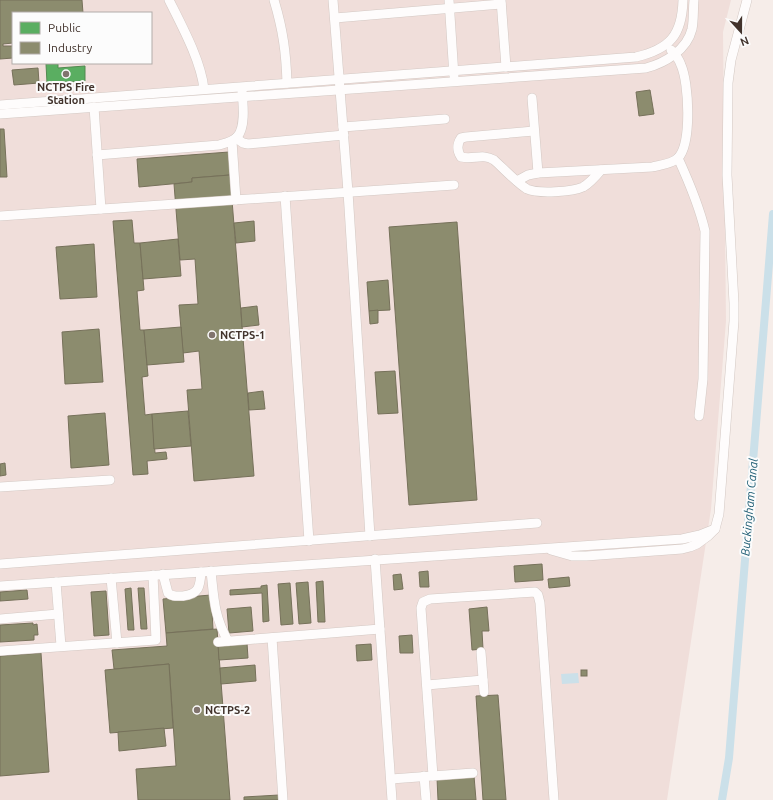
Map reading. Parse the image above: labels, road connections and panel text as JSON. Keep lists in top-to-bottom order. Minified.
{"water":["Buckingham Canal"],"places":["NCTPS Fire Station","NCTPS-1","NCTPS-2"],"legend":["Public","Industry"],"north":"bottom"}
